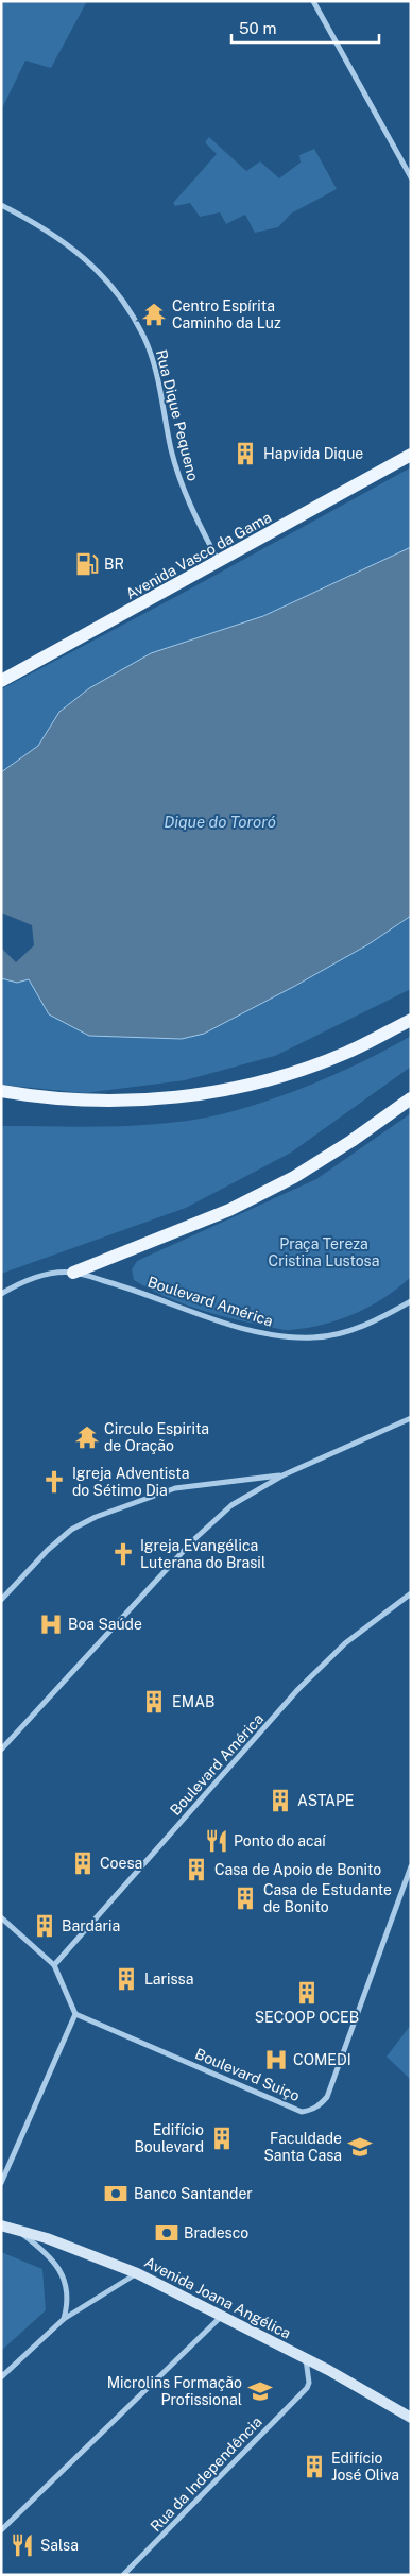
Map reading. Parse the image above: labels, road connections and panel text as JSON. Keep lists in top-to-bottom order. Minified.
{"streets":{"main road":["Avenida Vasco da Gama","Avenida Joana Angélica"],"street":["Rua Dique Pequeno","Boulevard América","Boulevard Suiço","Rua da Independência"]},"crossings":[["Rua Dique Pequeno","Avenida Vasco da Gama"],["Avenida Joana Angélica","Rua da Independência"]],"water":["Dique do Tororó"],"parks":["Praça Tereza Cristina Lustosa"],"places":{"temple":["Centro Espírita Caminho da Luz","Circulo Espirita de Oração"],"building":["Hapvida Dique","EMAB","ASTAPE","Coesa","Casa de Apoio de Bonito","Casa de Estudante de Bonito","Bardaria","Larissa","SECOOP OCEB","Edifício Boulevard","Edifício José Oliva"],"fuel station":["BR"],"church":["Igreja Adventista do Sétimo Dia","Igreja Evangélica Luterana do Brasil"],"hospital":["Boa Saúde","COMEDI"],"restaurant":["Ponto do acaí","Salsa"],"school or university":["Faculdade Santa Casa","Microlins Formação Profissional"],"bank":["Banco Santander","Bradesco"]},"scale_bar":"50 m"}
